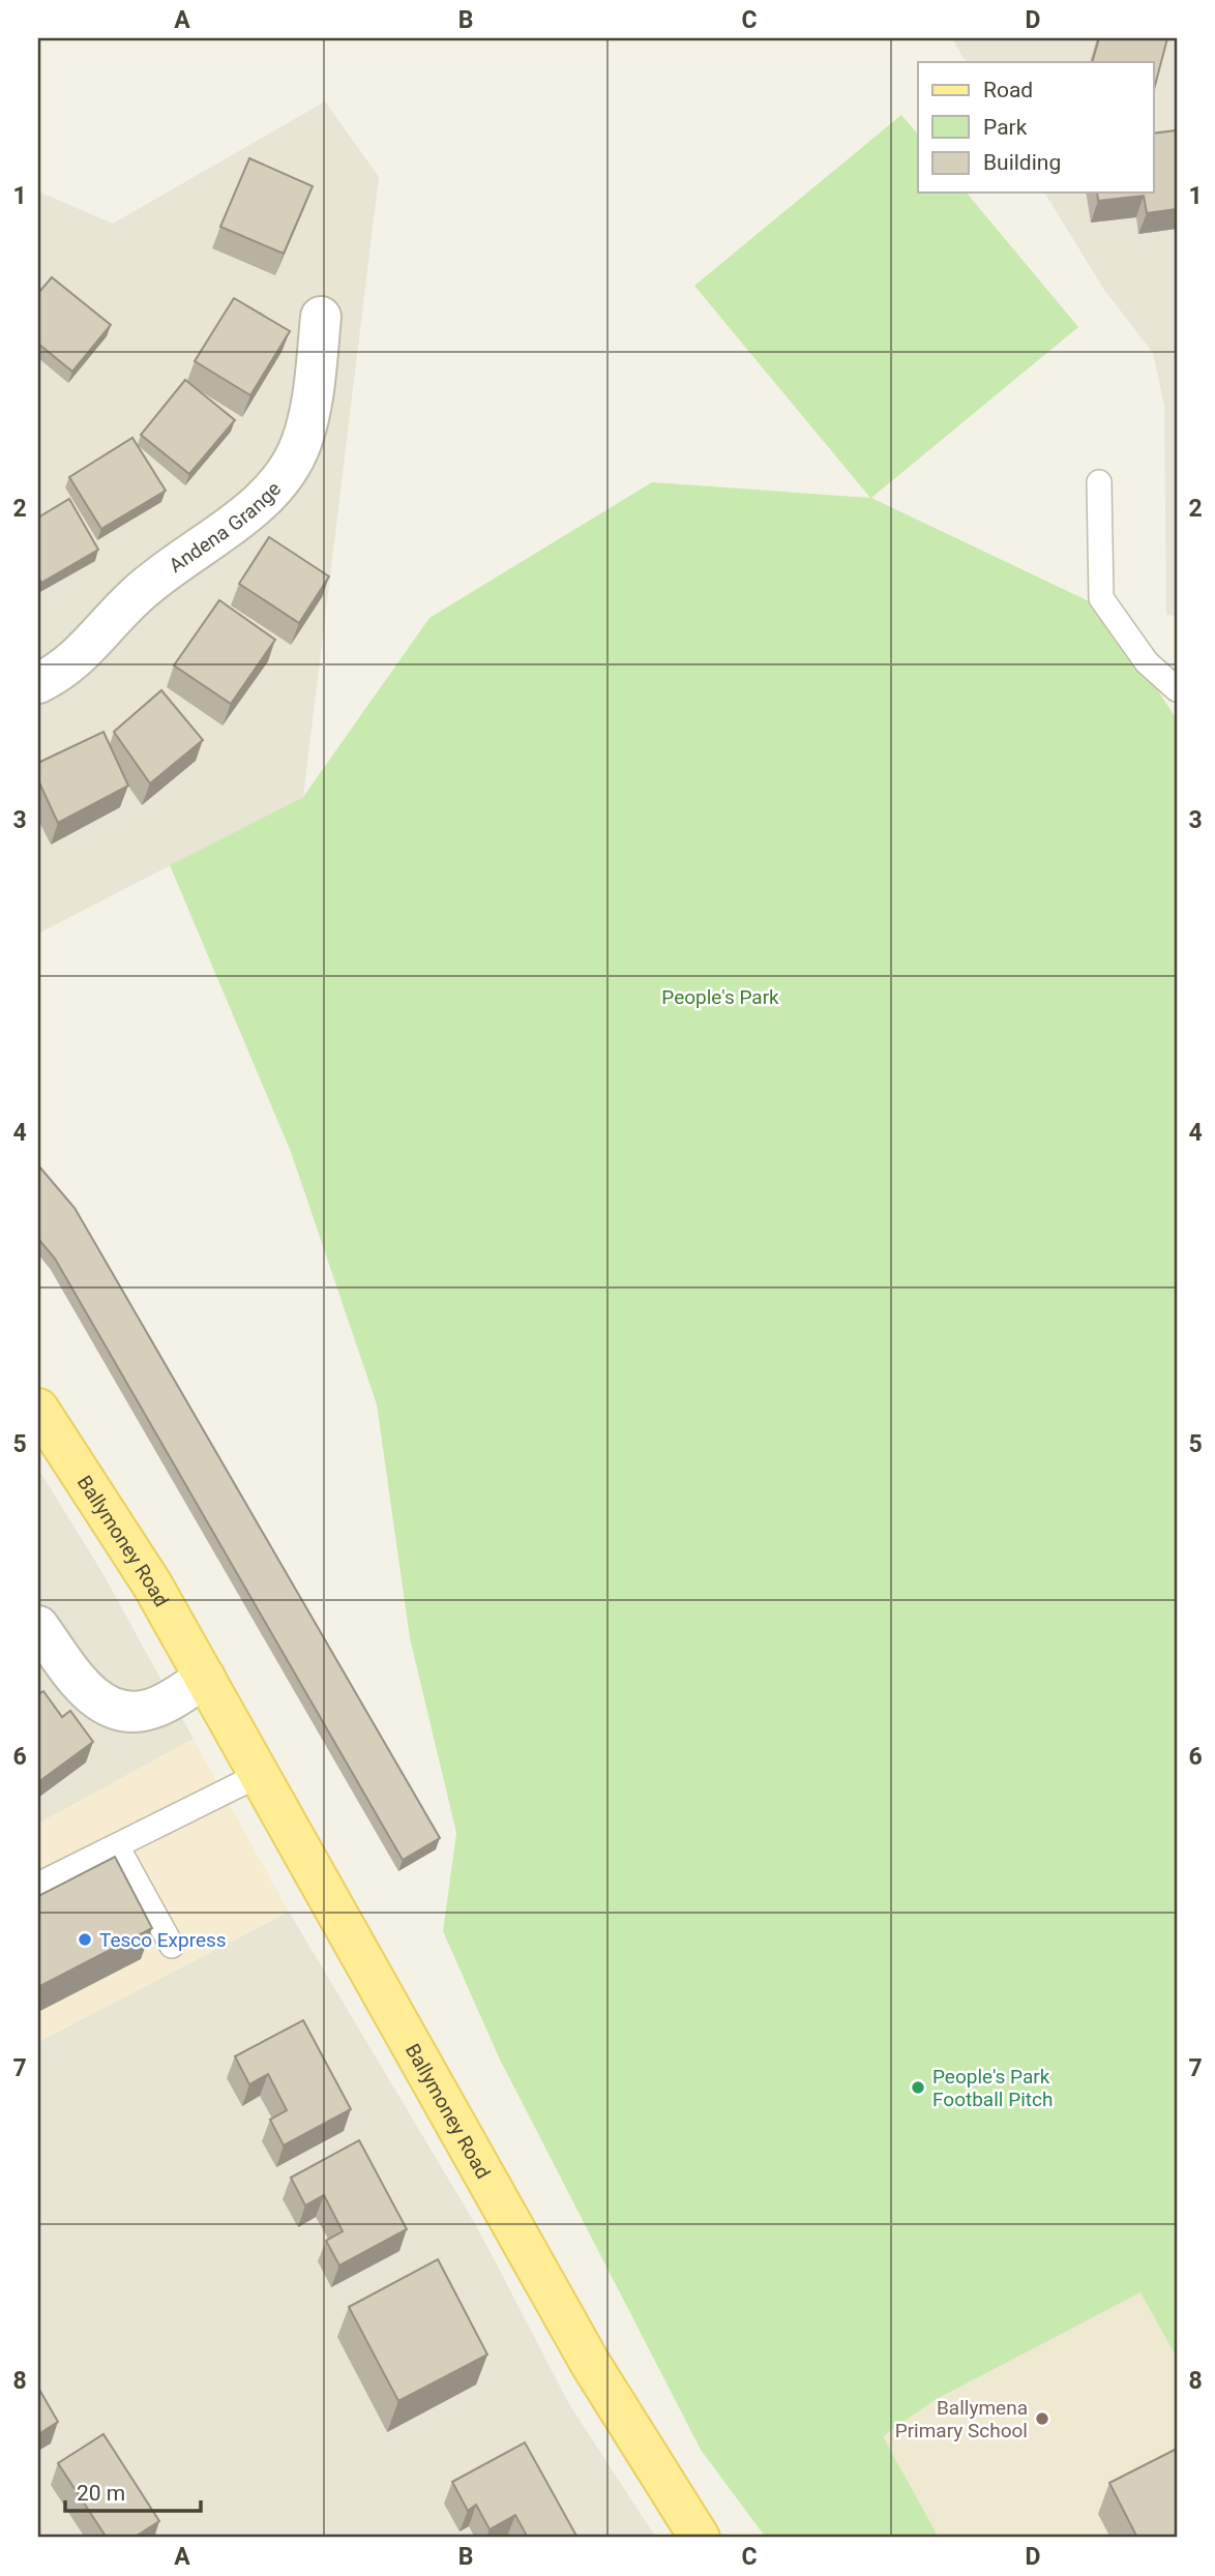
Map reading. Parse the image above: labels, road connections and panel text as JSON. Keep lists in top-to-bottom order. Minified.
{"streets":{"main road":["Ballymoney Road"],"street":["Andena Grange"]},"parks":["People's Park"],"places":["Tesco Express","People's Park Football Pitch","Ballymena Primary School"],"legend":["Road","Park","Building"],"scale_bar":"20 m","grid":{"columns":["A","B","C","D"],"rows":["1","2","3","4","5","6","7","8"]}}
